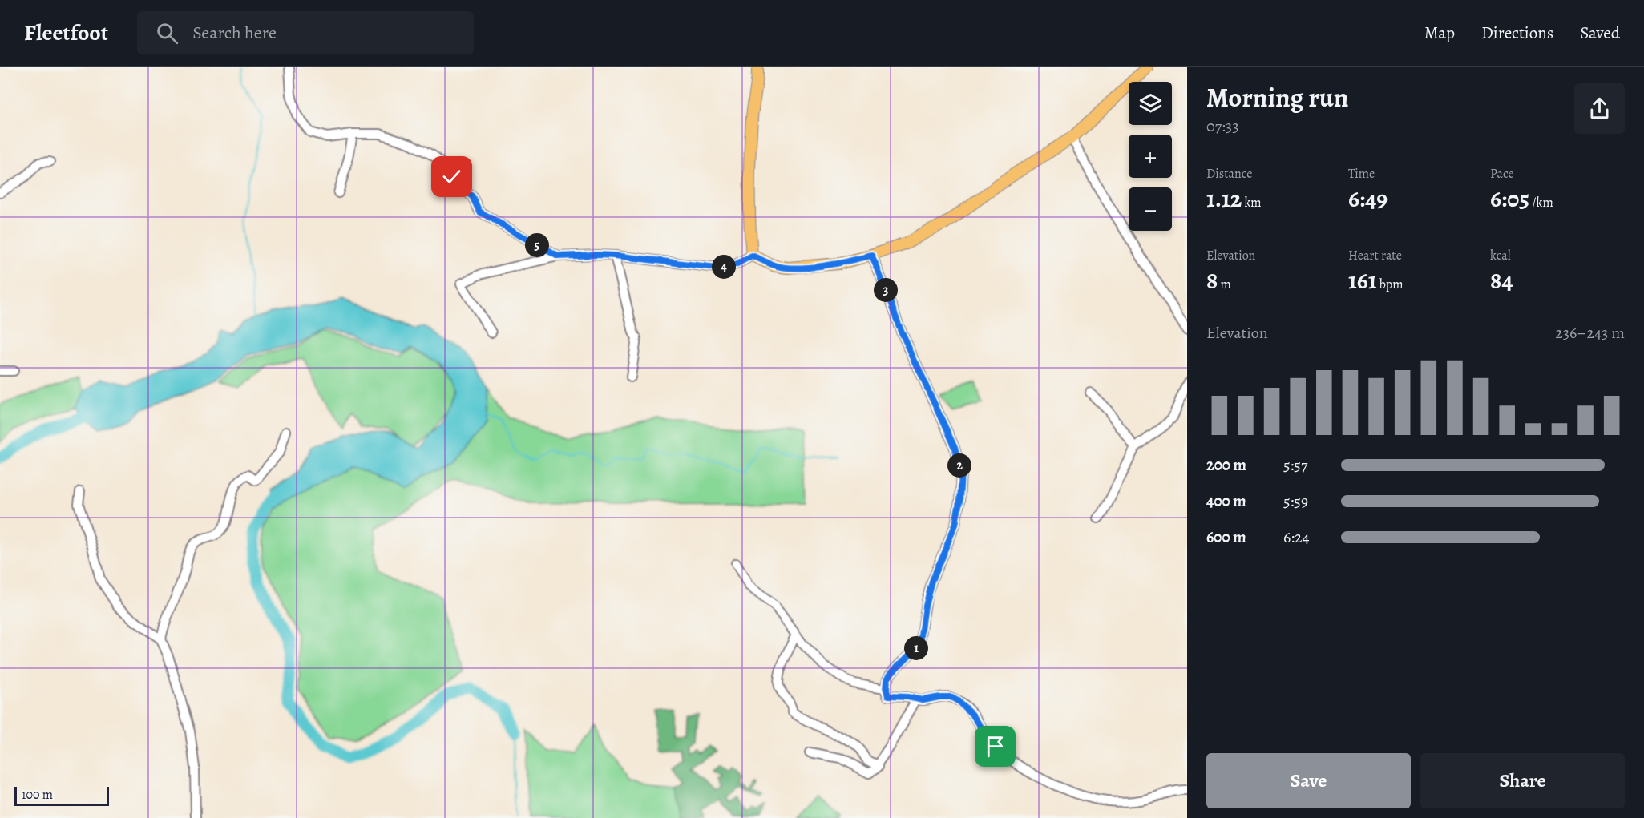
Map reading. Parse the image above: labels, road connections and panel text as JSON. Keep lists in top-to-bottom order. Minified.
{"scale_bar":"100 m","page":{"header":"Fleetfoot","search":"Search here","nav":["Map","Directions","Saved"],"heading":["Morning run","07:33"],"map_buttons":["+","−"],"stats":[["Distance","1.12 km"],["Time","6:49"],["Pace","6:05 /km"],["Elevation","8 m"],["Heart rate","161 bpm"],["kcal","84"]],"pins":["5","4","3","2","1"],"chart":["Elevation","236–243 m"],"list":[{"name":"200 m","note":"5:57"},{"name":"400 m","note":"5:59"},{"name":"600 m","note":"6:24"}],"buttons":["Save","Share"],"scale":"100 m"}}
